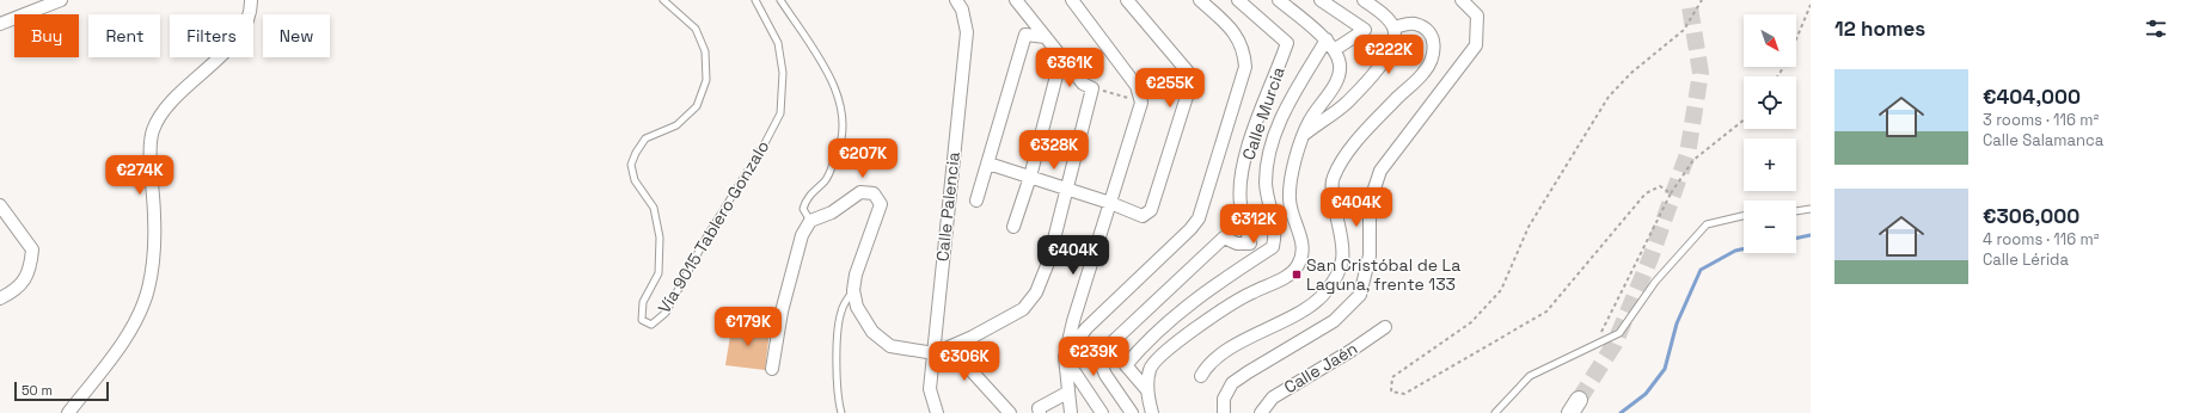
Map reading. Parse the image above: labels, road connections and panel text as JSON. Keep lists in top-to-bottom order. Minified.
{"streets":{"street":["Calle Murcia","Calle Palencia","Calle Jaén"],"lane":["Vía 9015 Tablero Gonzalo"]},"places":{"transit":["San Cristóbal de La Laguna, frente 133"]},"scale_bar":"50 m","north":"bottom right","page":{"heading":"12 homes","map_buttons":["+","−"],"chip":["Buy","Rent","Filters","New"],"price":["€222K","€361K","€255K","€328K","€207K","€274K","€404K","€312K","€404K","€179K","€239K","€306K"],"list":[{"name":"€404,000","note":"3 rooms · 116 m² · Calle Salamanca"},{"name":"€306,000","note":"4 rooms · 116 m² · Calle Lérida"}],"scale":"50 m"}}
